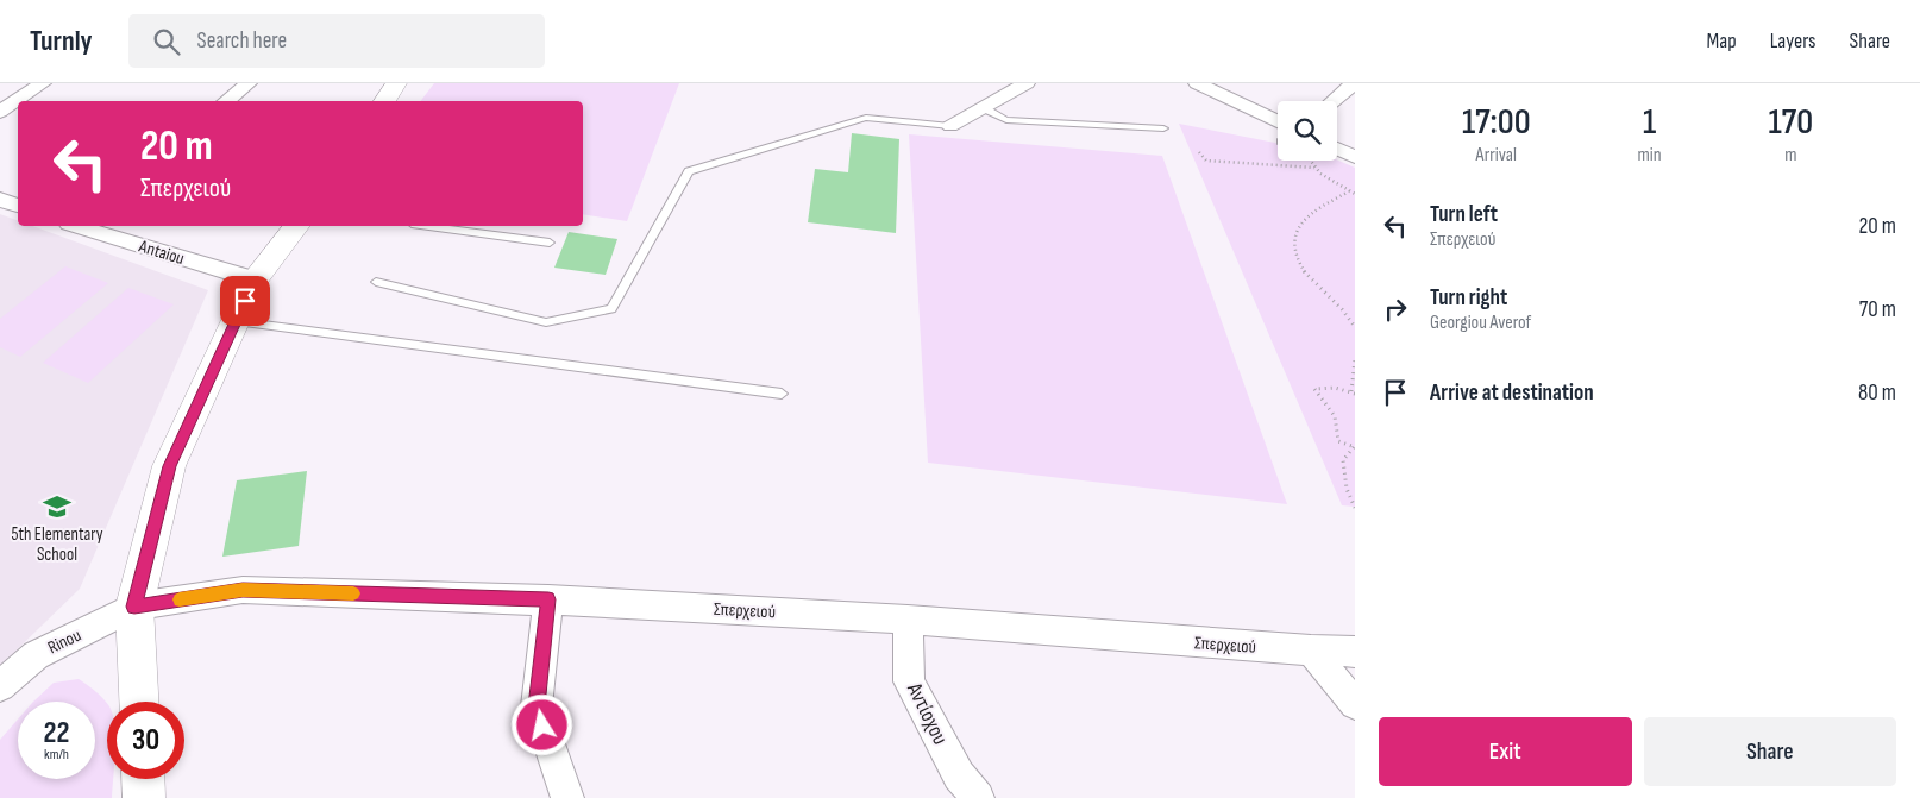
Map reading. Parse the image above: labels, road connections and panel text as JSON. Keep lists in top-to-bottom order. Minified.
{"streets":{"street":["Antaiou","Σπερχειού","Rinou","Αντίοχου"]},"crossings":[["Σπερχειού","Rinou"],["Σπερχειού","Αντίοχου"]],"places":{"school or university":["5th Elementary School"]},"page":{"header":"Turnly","search":"Search here","nav":["Map","Layers","Share"],"eta":["17:00","Arrival","1","min","170","m"],"turn":["20 m","Σπερχειού"],"list":[{"name":"Turn left","note":"Σπερχειού","value":"20 m"},{"name":"Turn right","note":"Georgiou Averof","value":"70 m"},{"name":"Arrive at destination","value":"80 m"}],"speed":"22 km/h","limit":"30","buttons":["Exit","Share"]}}
